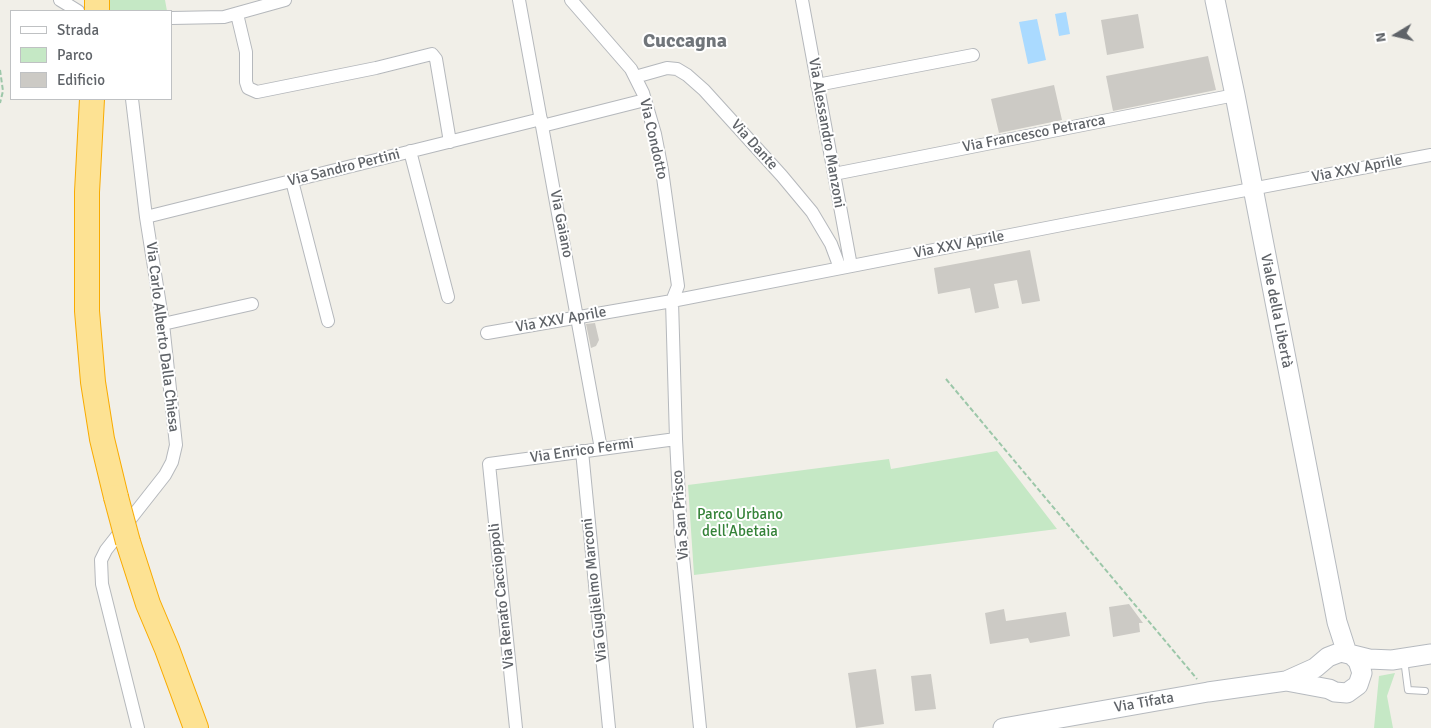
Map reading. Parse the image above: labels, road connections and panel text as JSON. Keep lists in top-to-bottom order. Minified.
{"streets":{"street":["Via Alessandro Manzoni","Via Francesco Petrarca","Via Condotto","Via Dante","Via Sandro Pertini","Via XXV Aprile","Via Gaiano","Viale della Libertà","Via Carlo Alberto Dalla Chiesa","Via Enrico Fermi","Via San Prisco","Via Guglielmo Marconi","Via Renato Caccioppoli","Via Tifata"]},"crossings":[["Via Alessandro Manzoni","Via Francesco Petrarca"],["Via Alessandro Manzoni","Via Dante"],["Via Alessandro Manzoni","Via XXV Aprile"],["Via Francesco Petrarca","Viale della Libertà"],["Via Condotto","Via Dante"],["Via Condotto","Via Sandro Pertini"],["Via Condotto","Via XXV Aprile"],["Via Condotto","Via San Prisco"],["Via Dante","Via XXV Aprile"],["Via Sandro Pertini","Via Gaiano"],["Via Sandro Pertini","Via Carlo Alberto Dalla Chiesa"],["Via XXV Aprile","Via Gaiano"],["Via XXV Aprile","Viale della Libertà"],["Via XXV Aprile","Via San Prisco"],["Via Gaiano","Via Enrico Fermi"],["Viale della Libertà","Via Tifata"],["Via Enrico Fermi","Via San Prisco"],["Via Enrico Fermi","Via Guglielmo Marconi"],["Via Enrico Fermi","Via Renato Caccioppoli"]],"districts":["Cuccagna"],"parks":["Parco Urbano dell'Abetaia"],"legend":["Strada","Parco","Edificio"],"north":"left"}
